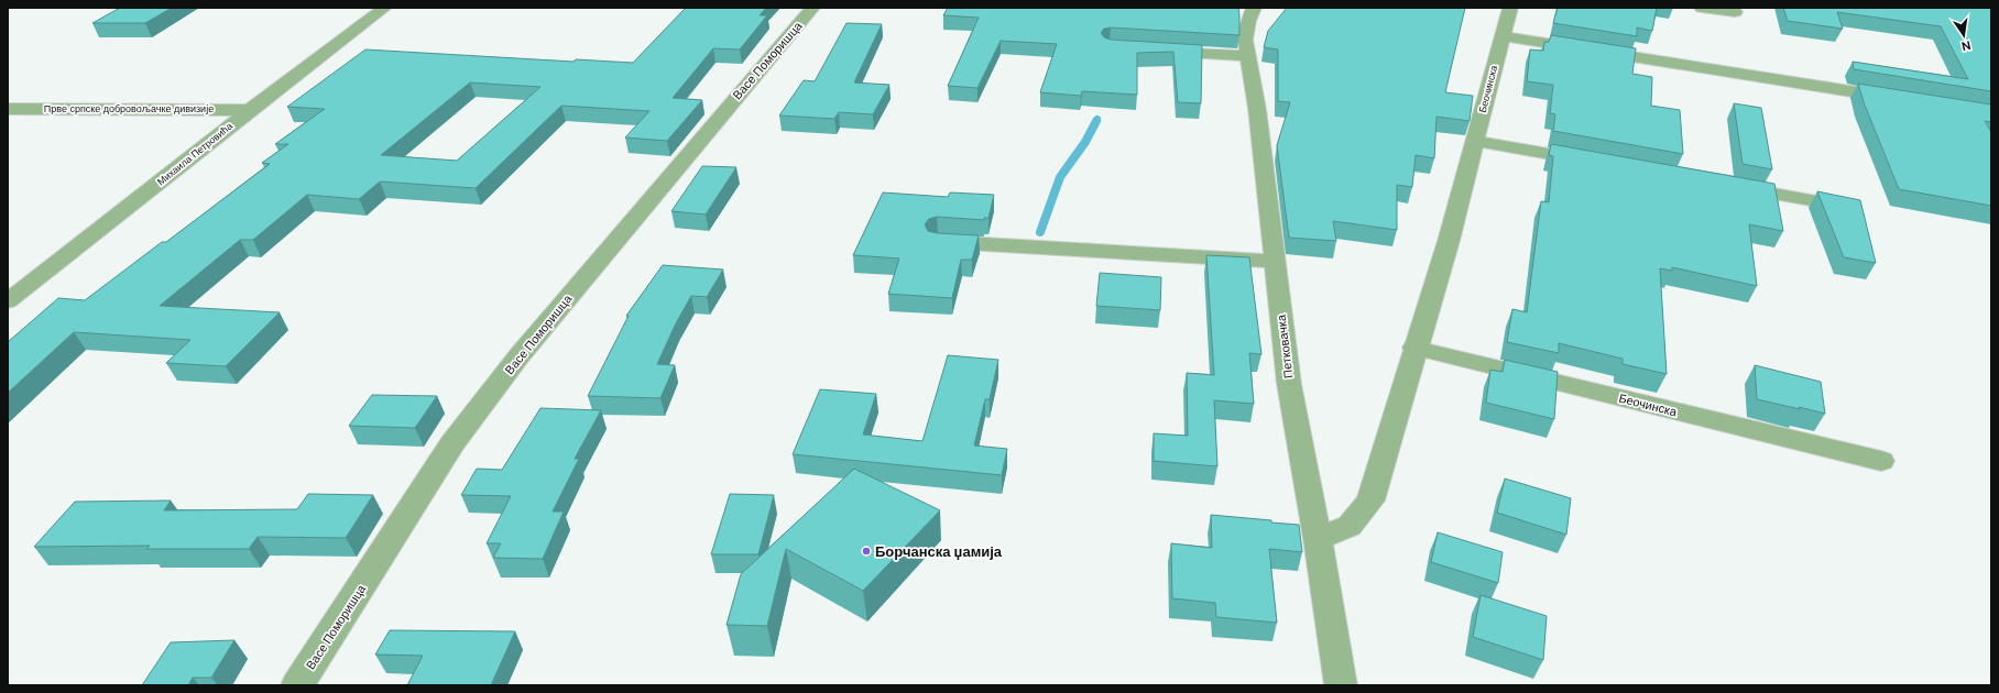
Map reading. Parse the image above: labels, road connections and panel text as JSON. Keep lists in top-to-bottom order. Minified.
{"streets":{"street":["Васе Поморишца","Беочинска","Прве српске добровољачке дивизије","Михаила Петровића","Петковачка"]},"crossings":[["Беочинска","Петковачка"],["Прве српске добровољачке дивизије","Михаила Петровића"]],"places":["Борчанска џамија"],"north":"bottom"}
